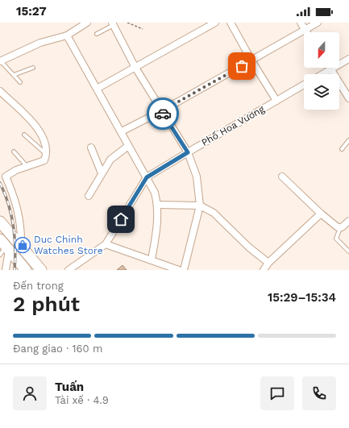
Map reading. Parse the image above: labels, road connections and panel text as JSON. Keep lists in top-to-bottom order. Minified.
{"streets":{"street":["Phố Hoa Vương"]},"places":{"shop":["Duc Chinh Watches Store"]},"north":"bottom","page":{"status":"15:27","heading":["2 phút","Đến trong","15:29–15:34"],"panel":["Tuấn","Tài xế · 4.9"],"bar":"Đang giao · 160 m"}}
